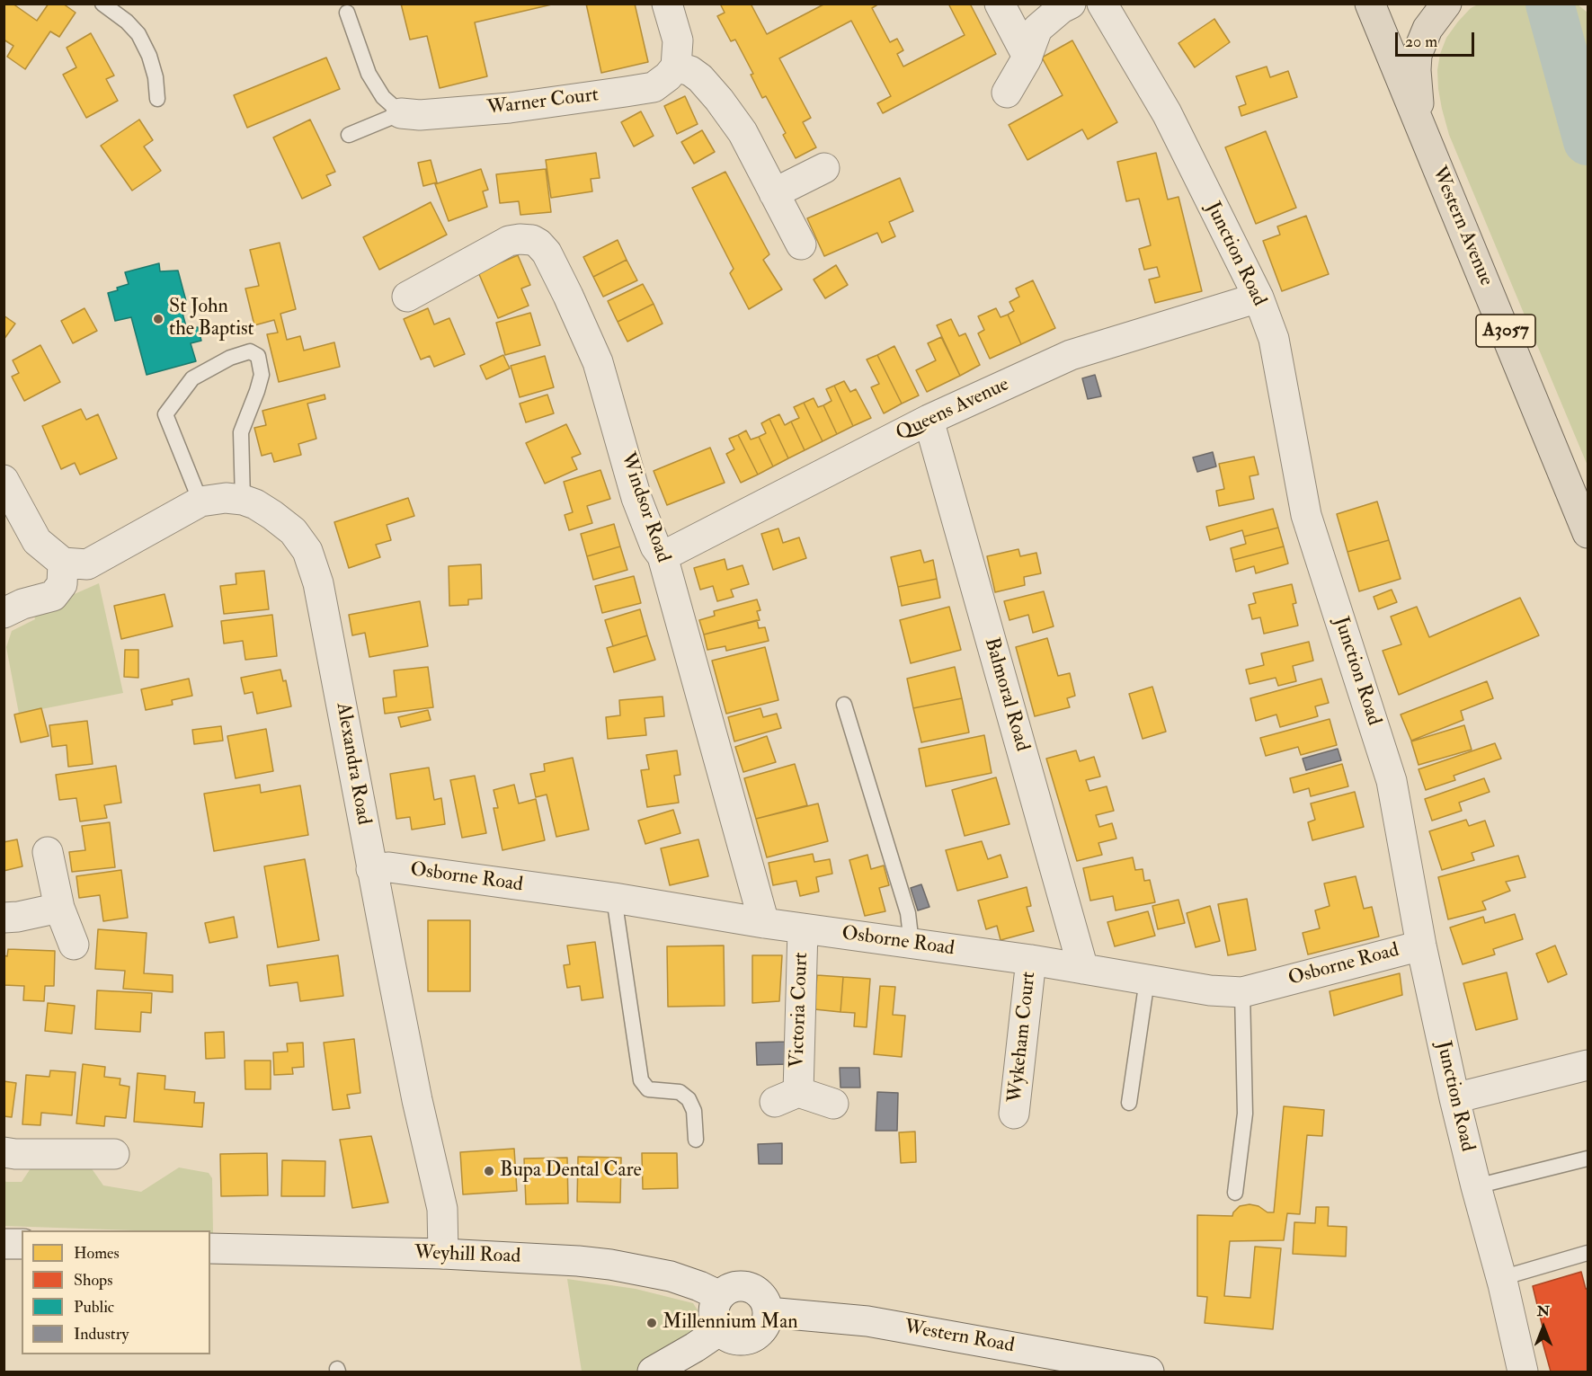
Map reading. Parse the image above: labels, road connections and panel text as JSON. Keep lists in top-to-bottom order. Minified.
{"streets":{"main road":["Western Avenue","A3057"],"street":["Warner Court","Junction Road","Queens Avenue","Windsor Road","Balmoral Road","Alexandra Road","Osborne Road","Victoria Court","Wykeham Court","Weyhill Road","Western Road"]},"crossings":[["Junction Road","Queens Avenue"],["Junction Road","Osborne Road"],["Queens Avenue","Windsor Road"],["Queens Avenue","Balmoral Road"],["Windsor Road","Osborne Road"],["Balmoral Road","Osborne Road"],["Alexandra Road","Osborne Road"],["Alexandra Road","Weyhill Road"],["Osborne Road","Victoria Court"],["Osborne Road","Wykeham Court"],["Weyhill Road","Western Road"]],"places":["St John the Baptist","Bupa Dental Care","Millennium Man"],"legend":["Homes","Shops","Public","Industry"],"scale_bar":"20 m","north":"top"}
